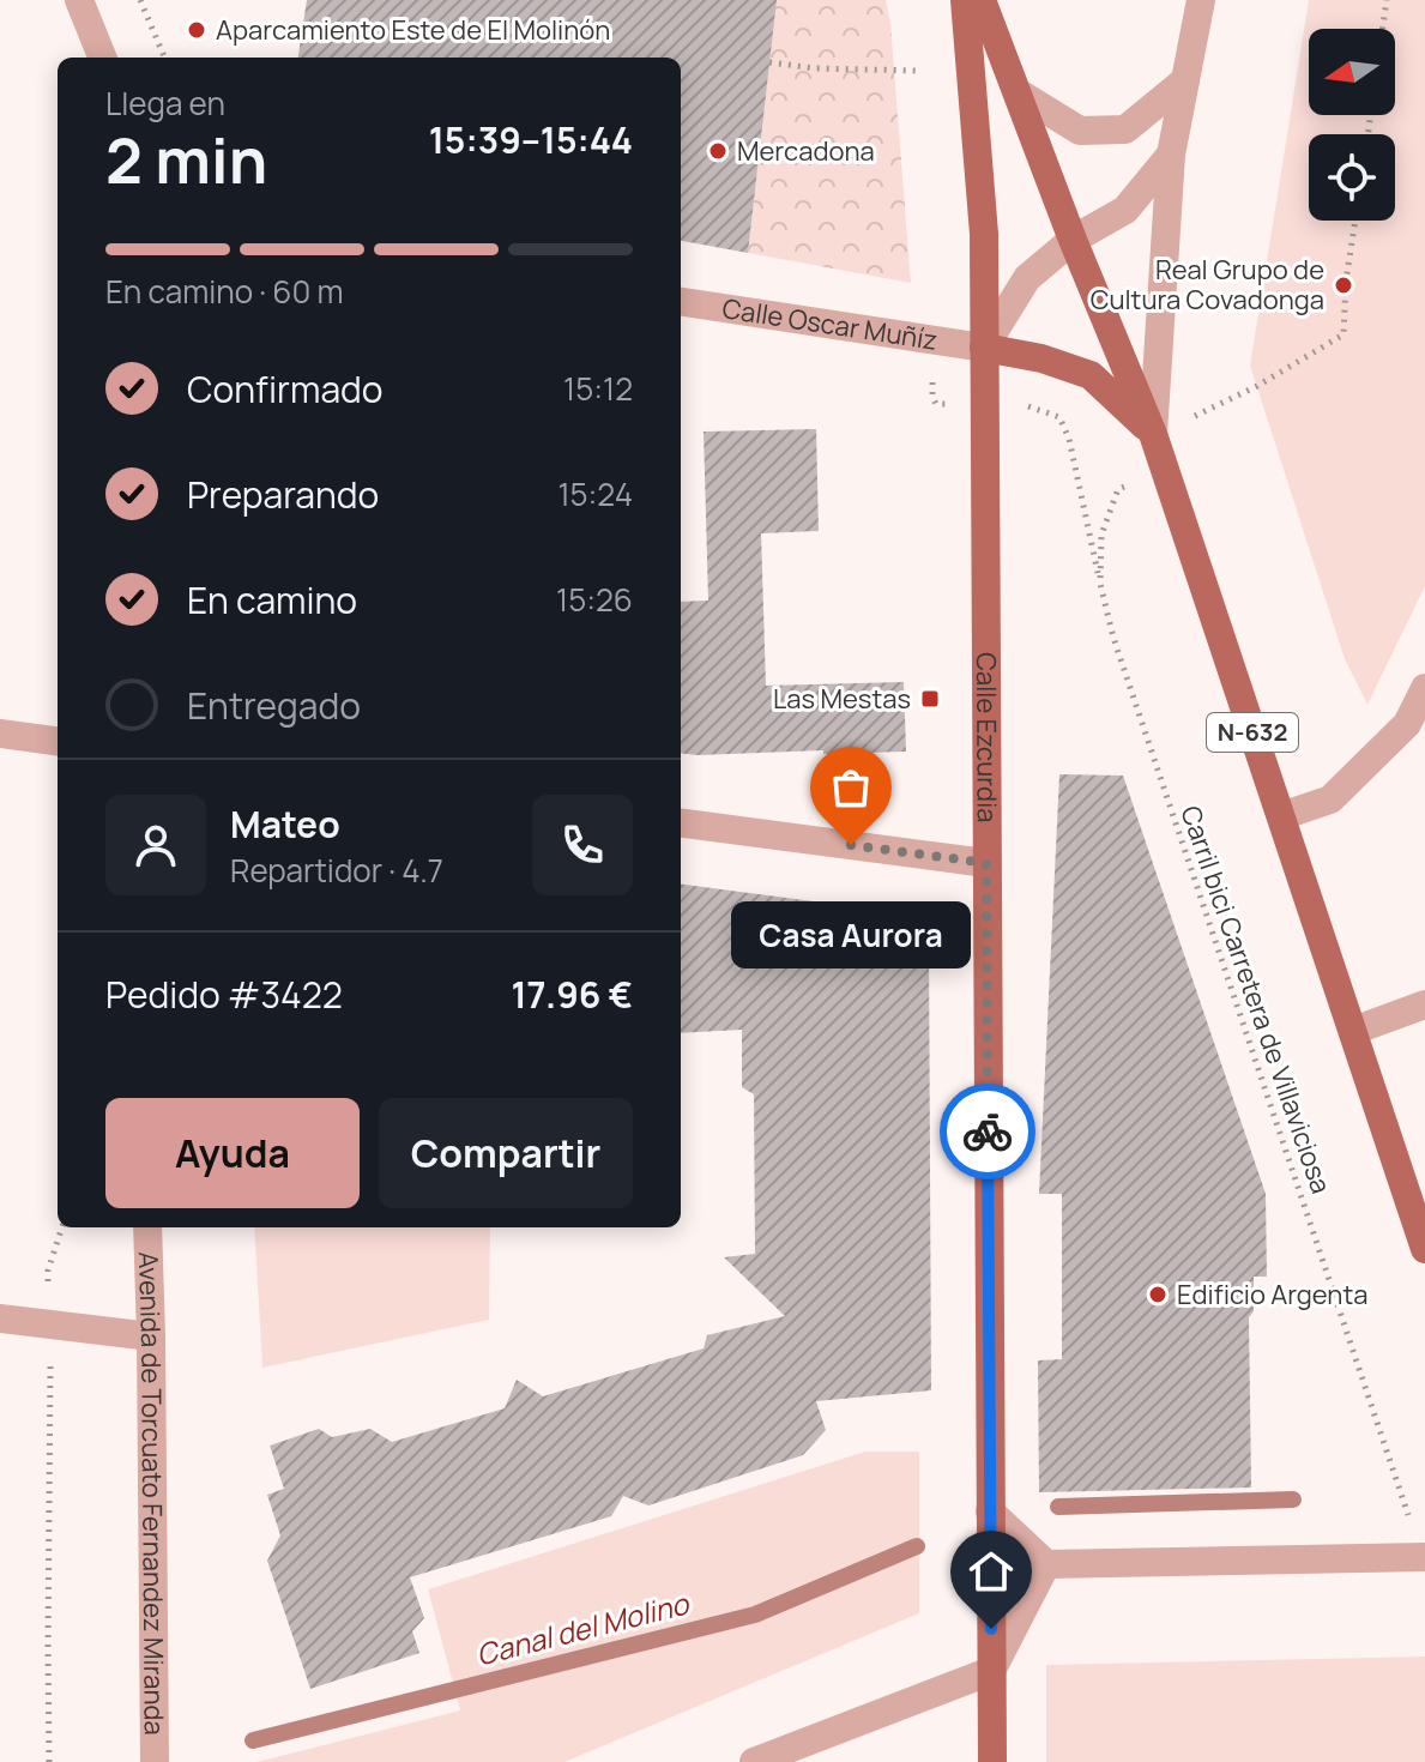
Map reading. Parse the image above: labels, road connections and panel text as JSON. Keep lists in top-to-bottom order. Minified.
{"streets":{"main road":["N-632","Calle Ezcurdia"],"street":["Calle Oscar Muñíz","Avenida de Torcuato Fernandez Miranda"],"path":["Carril bici Carretera de Villaviciosa"]},"crossings":[["Calle Oscar Muñíz","Calle Ezcurdia"],["N-632","Carril bici Carretera de Villaviciosa"]],"water":["Canal del Molino"],"places":{"other":["Aparcamiento Este de El Molinón","Mercadona","Real Grupo de Cultura Covadonga","Casa Aurora","Edificio Argenta"],"transit":["Las Mestas"]},"north":"left","page":{"heading":["2 min","Llega en","15:39–15:44"],"panel":["Mateo","Repartidor · 4.7","Pedido #3422","17.96 €"],"bar":"En camino · 60 m","list":[["Confirmado","15:12"],["Preparando","15:24"],["En camino","15:26"],"Entregado"],"bubble":"Casa Aurora","buttons":["Ayuda","Compartir"]}}
